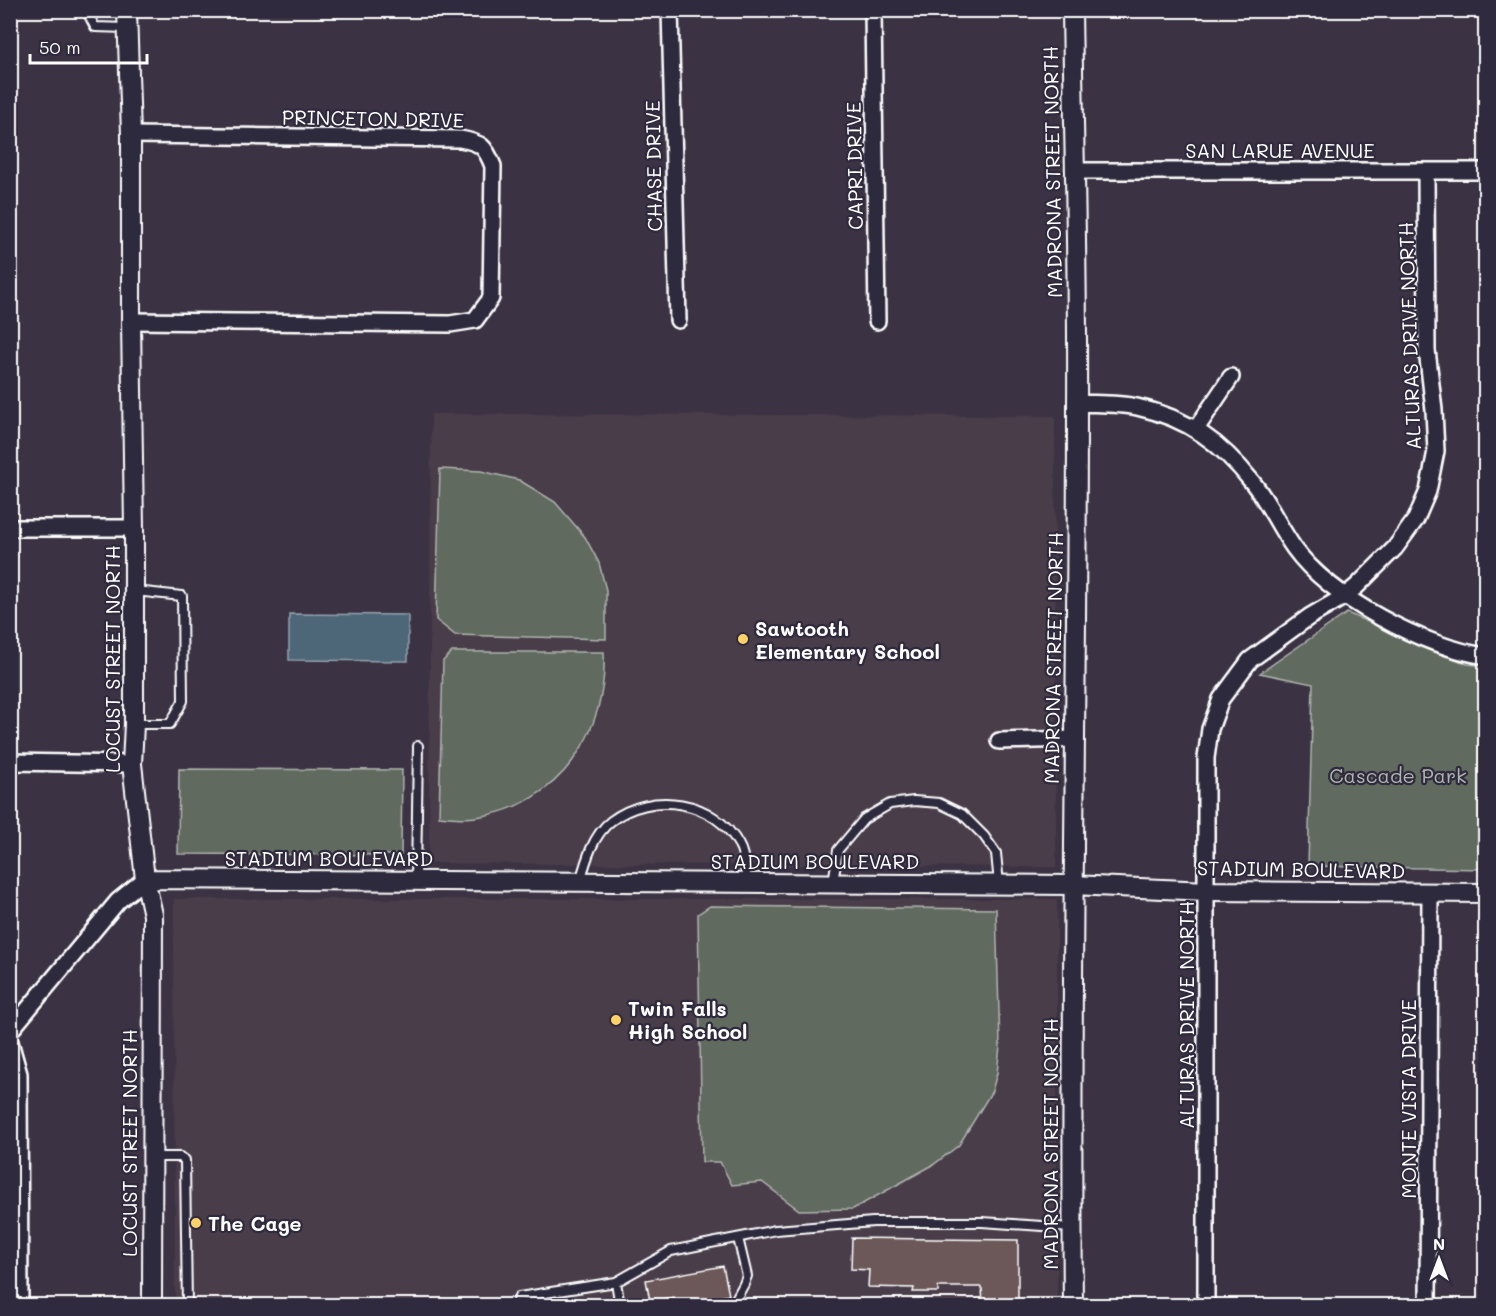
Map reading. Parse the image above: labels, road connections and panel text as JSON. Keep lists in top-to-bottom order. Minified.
{"streets":{"street":["PRINCETON DRIVE","SAN LARUE AVENUE","CHASE DRIVE","CAPRI DRIVE","MADRONA STREET NORTH","ALTURAS DRIVE NORTH","LOCUST STREET NORTH","STADIUM BOULEVARD","MONTE VISTA DRIVE"]},"crossings":[["PRINCETON DRIVE","LOCUST STREET NORTH"],["SAN LARUE AVENUE","MADRONA STREET NORTH"],["SAN LARUE AVENUE","ALTURAS DRIVE NORTH"],["MADRONA STREET NORTH","STADIUM BOULEVARD"],["ALTURAS DRIVE NORTH","STADIUM BOULEVARD"],["LOCUST STREET NORTH","STADIUM BOULEVARD"],["STADIUM BOULEVARD","MONTE VISTA DRIVE"]],"parks":["Cascade Park"],"places":["Sawtooth Elementary School","Twin Falls High School","The Cage"],"scale_bar":"50 m","north":"top"}
